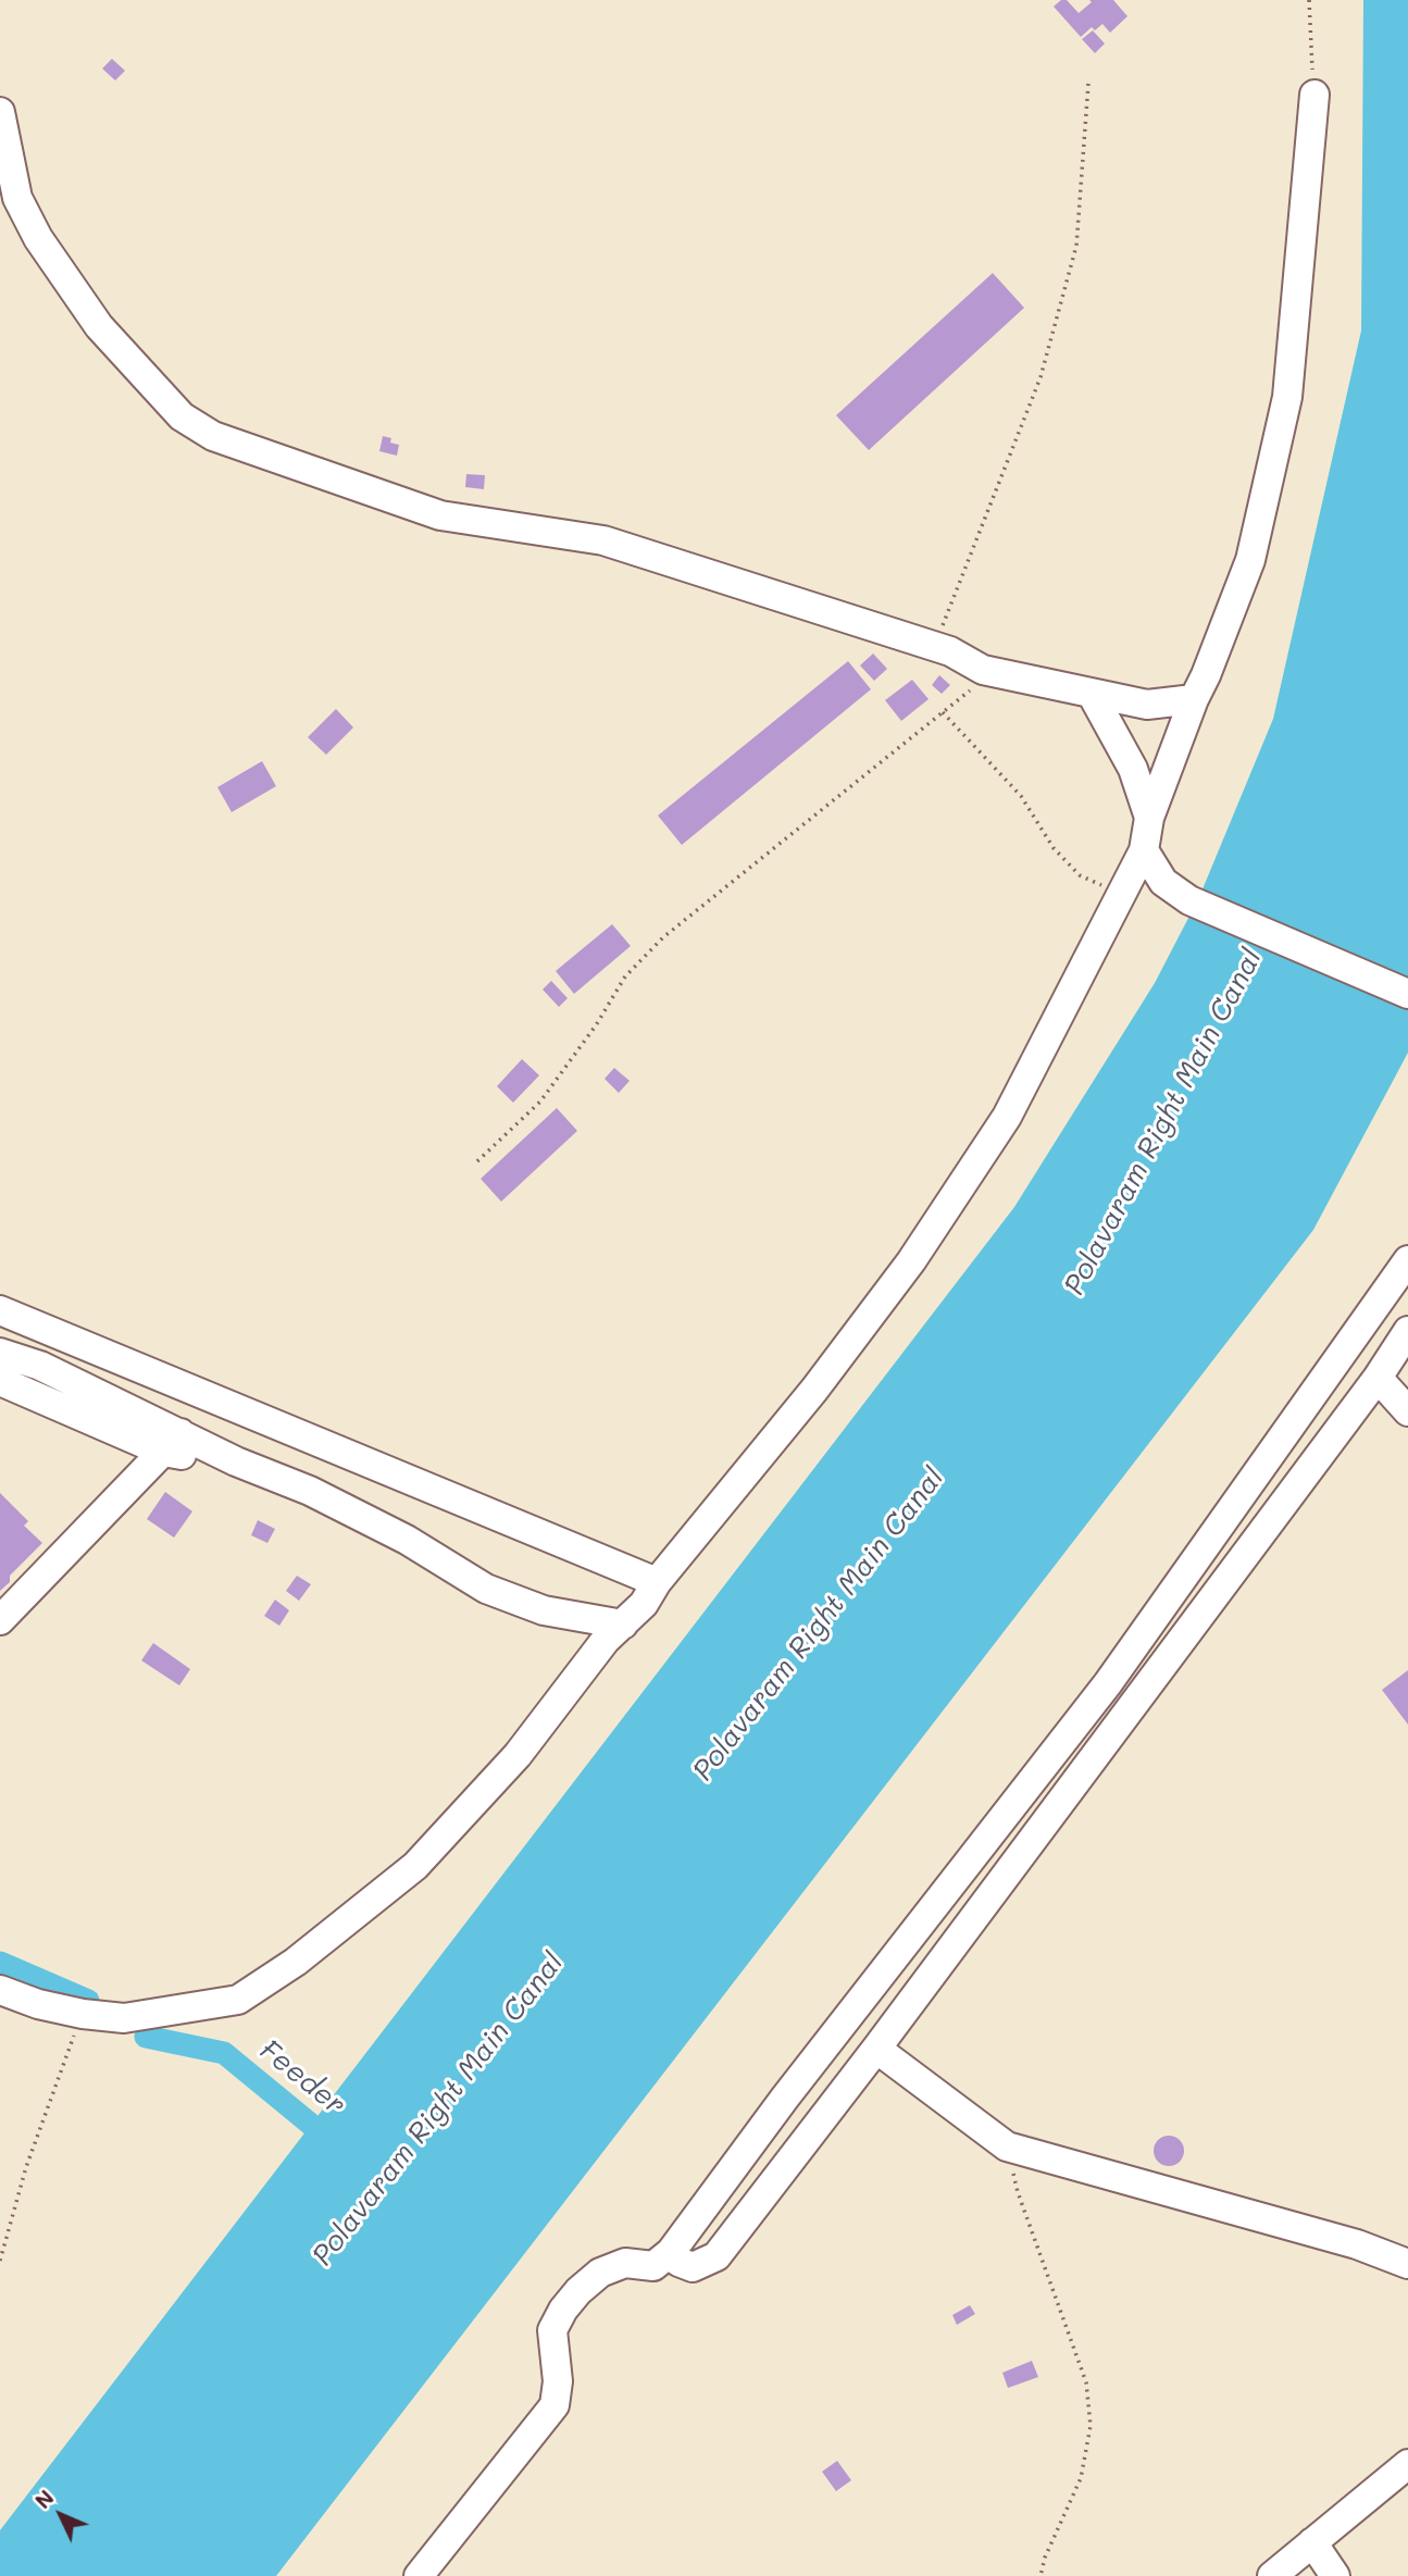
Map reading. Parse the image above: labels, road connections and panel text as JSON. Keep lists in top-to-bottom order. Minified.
{"water":["Polavaram Right Main Canal","Feeder"],"north":"top left"}
